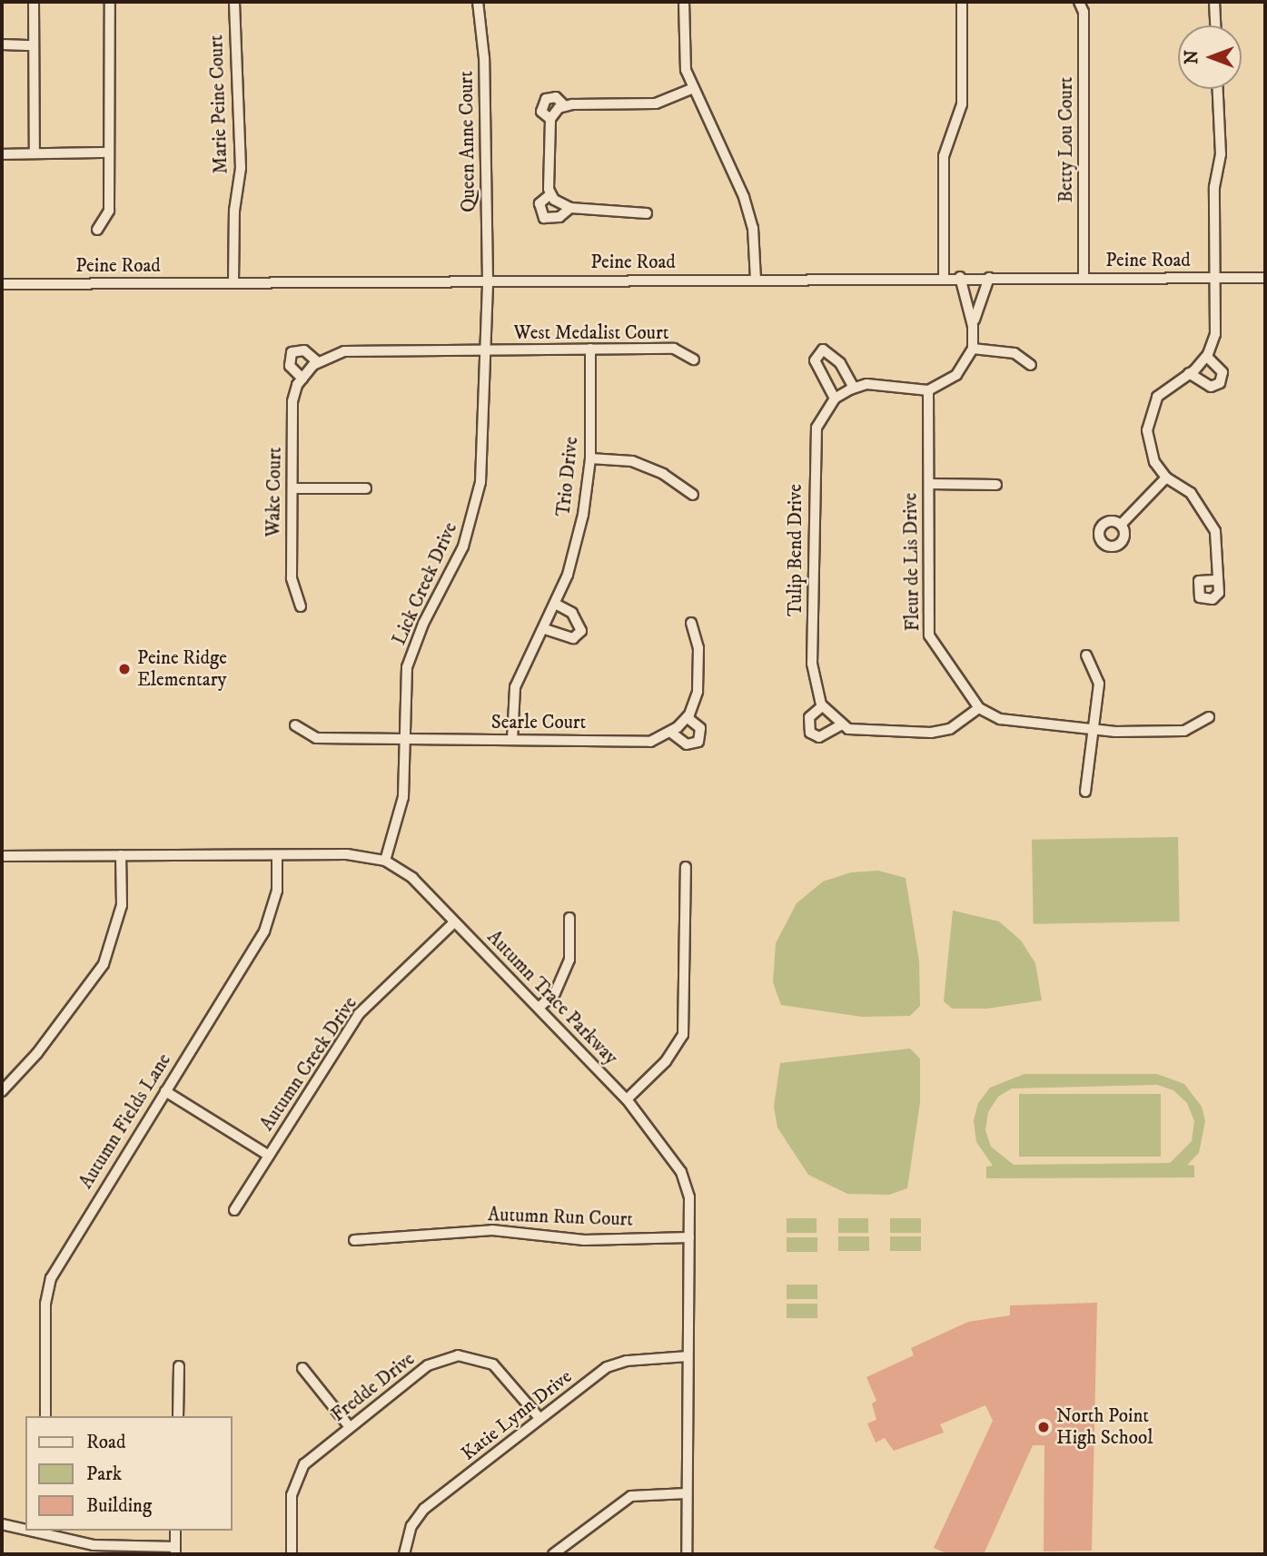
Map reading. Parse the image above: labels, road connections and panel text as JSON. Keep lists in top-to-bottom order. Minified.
{"streets":{"street":["Marie Peine Court","Betty Lou Court","Queen Anne Court","Peine Road","West Medalist Court","Trio Drive","Wake Court","Tulip Bend Drive","Fleur de Lis Drive","Lick Creek Drive","Searle Court","Autumn Trace Parkway","Autumn Creek Drive","Autumn Fields Lane","Autumn Run Court","Fredde Drive","Katie Lynn Drive"]},"crossings":[["Marie Peine Court","Peine Road"],["Betty Lou Court","Peine Road"],["Queen Anne Court","Peine Road"],["Queen Anne Court","Lick Creek Drive"],["Peine Road","Lick Creek Drive"],["West Medalist Court","Trio Drive"],["West Medalist Court","Wake Court"],["West Medalist Court","Lick Creek Drive"],["Trio Drive","Searle Court"],["Wake Court","Lick Creek Drive"],["Lick Creek Drive","Searle Court"],["Lick Creek Drive","Autumn Trace Parkway"],["Autumn Trace Parkway","Autumn Creek Drive"],["Autumn Trace Parkway","Autumn Fields Lane"],["Autumn Trace Parkway","Autumn Run Court"],["Autumn Trace Parkway","Katie Lynn Drive"],["Fredde Drive","Katie Lynn Drive"]],"places":["Peine Ridge Elementary","North Point High School"],"legend":["Road","Park","Building"],"north":"left"}
